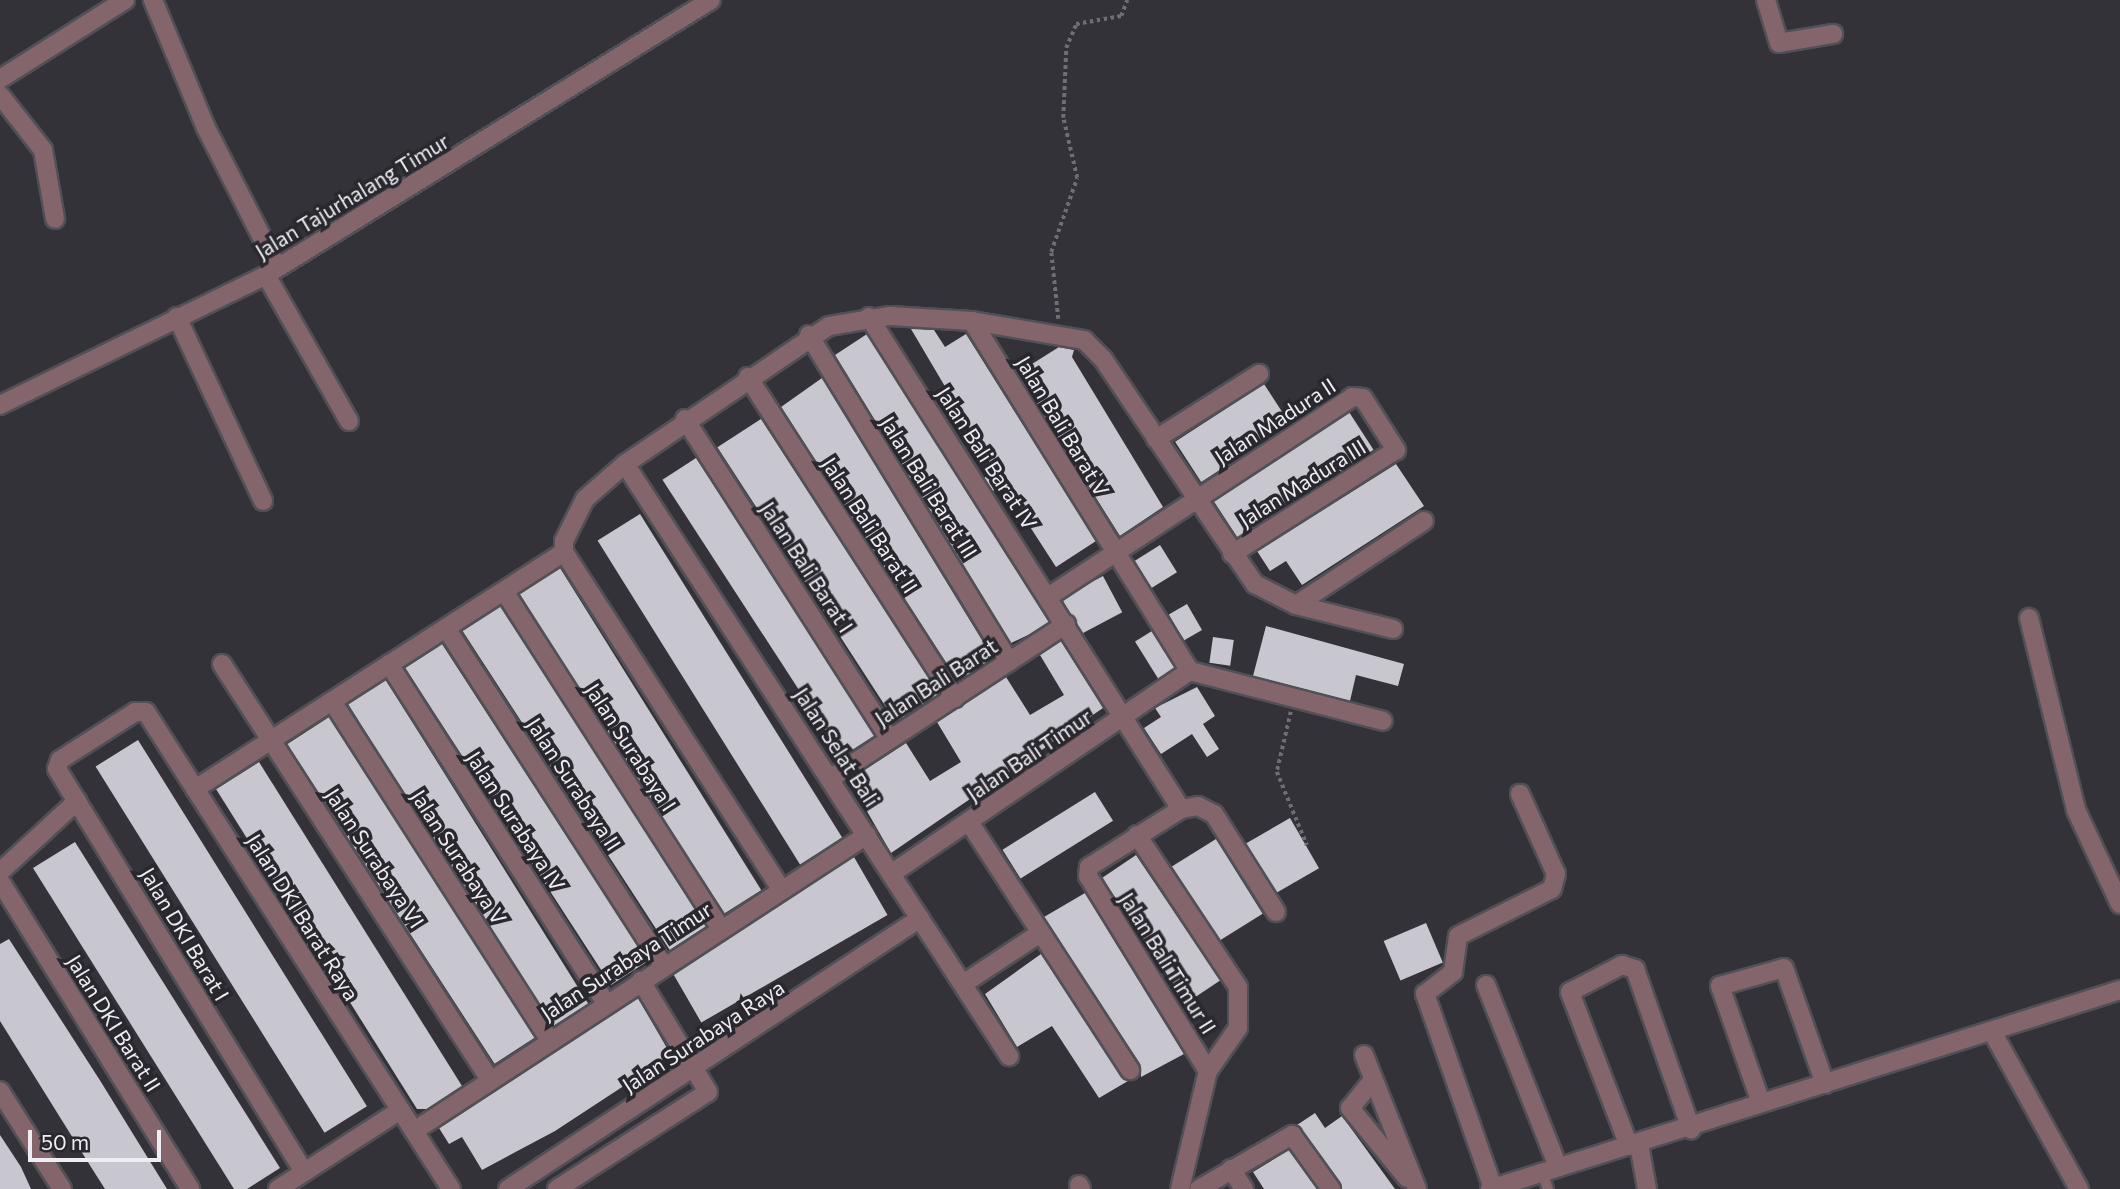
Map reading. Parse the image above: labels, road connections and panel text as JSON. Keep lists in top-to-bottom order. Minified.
{"streets":{"street":["Jalan Tajurhalang Timur","Jalan Madura II","Jalan Bali Barat V","Jalan Bali Barat IV","Jalan Madura III","Jalan Bali Barat III","Jalan Bali Barat II","Jalan Bali Barat I","Jalan Bali Barat","Jalan Surabaya I","Jalan Selat Bali","Jalan Bali Timur","Jalan Surabaya II","Jalan Surabaya IV","Jalan Surabaya V","Jalan Surabaya VI","Jalan DKI Barat Raya","Jalan DKI Barat I","Jalan Surabaya Timur","Jalan Bali Timur II","Jalan DKI Barat II","Jalan Surabaya Raya"]},"crossings":[["Jalan Madura II","Jalan Madura III"],["Jalan Bali Barat V","Jalan Bali Timur"],["Jalan Bali Barat IV","Jalan Bali Barat"],["Jalan Bali Barat IV","Jalan Bali Timur"],["Jalan Bali Barat IV","Jalan Bali Timur II"],["Jalan Bali Barat III","Jalan Bali Barat"],["Jalan Bali Barat II","Jalan Bali Barat"],["Jalan Bali Barat I","Jalan Bali Barat"],["Jalan Bali Barat","Jalan Selat Bali"],["Jalan Surabaya I","Jalan Surabaya Timur"],["Jalan Selat Bali","Jalan Bali Timur"],["Jalan Selat Bali","Jalan Surabaya Timur"],["Jalan Selat Bali","Jalan Surabaya Raya"],["Jalan Surabaya II","Jalan Surabaya Timur"],["Jalan Surabaya IV","Jalan Surabaya Timur"],["Jalan Surabaya V","Jalan Surabaya Timur"],["Jalan Surabaya VI","Jalan Surabaya Timur"],["Jalan DKI Barat Raya","Jalan DKI Barat I"],["Jalan DKI Barat Raya","Jalan Surabaya Timur"]],"scale_bar":"50 m"}
